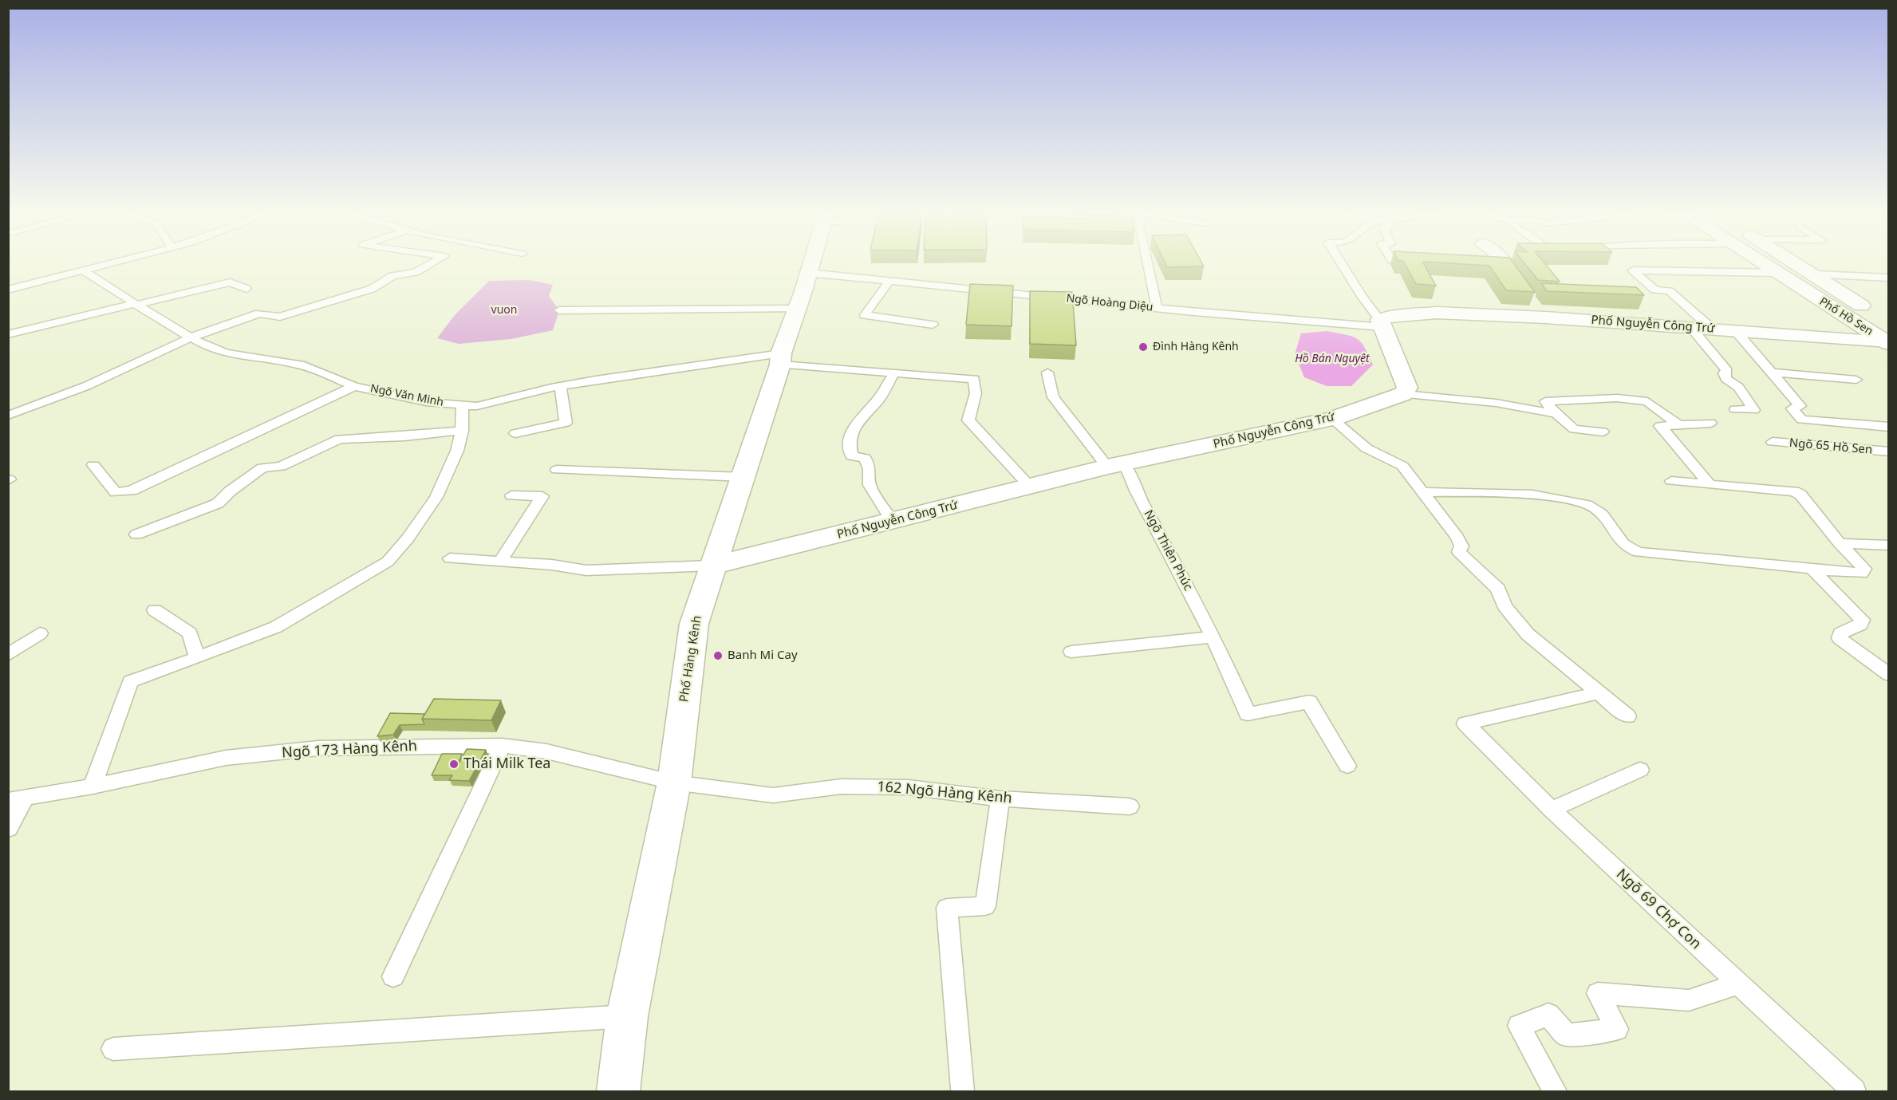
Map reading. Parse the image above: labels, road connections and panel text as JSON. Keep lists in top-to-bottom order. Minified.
{"streets":{"street":["Phố Hồ Sen","Phố Nguyễn Công Trứ","Phố Hàng Kênh"],"lane":["Ngõ Hoàng Diệu","Ngõ Văn Minh","Ngõ 65 Hồ Sen","Ngõ Thiên Phúc","Ngõ 173 Hàng Kênh","162 Ngõ Hàng Kênh","Ngõ 69 Chợ Con"]},"crossings":[["Ngõ Hoàng Diệu","Phố Nguyễn Công Trứ"],["Ngõ Hoàng Diệu","Phố Hàng Kênh"],["Phố Hồ Sen","Phố Nguyễn Công Trứ"],["Phố Nguyễn Công Trứ","Ngõ Văn Minh"],["Phố Nguyễn Công Trứ","Ngõ Thiên Phúc"],["Phố Nguyễn Công Trứ","Phố Hàng Kênh"],["Ngõ Văn Minh","Phố Hàng Kênh"],["Phố Hàng Kênh","Ngõ 173 Hàng Kênh"],["Phố Hàng Kênh","162 Ngõ Hàng Kênh"],["Ngõ 173 Hàng Kênh","162 Ngõ Hàng Kênh"]],"water":["Hồ Bán Nguyệt"],"parks":["vuon"],"places":["Đình Hàng Kênh","Banh Mi Cay","Thái Milk Tea"]}
